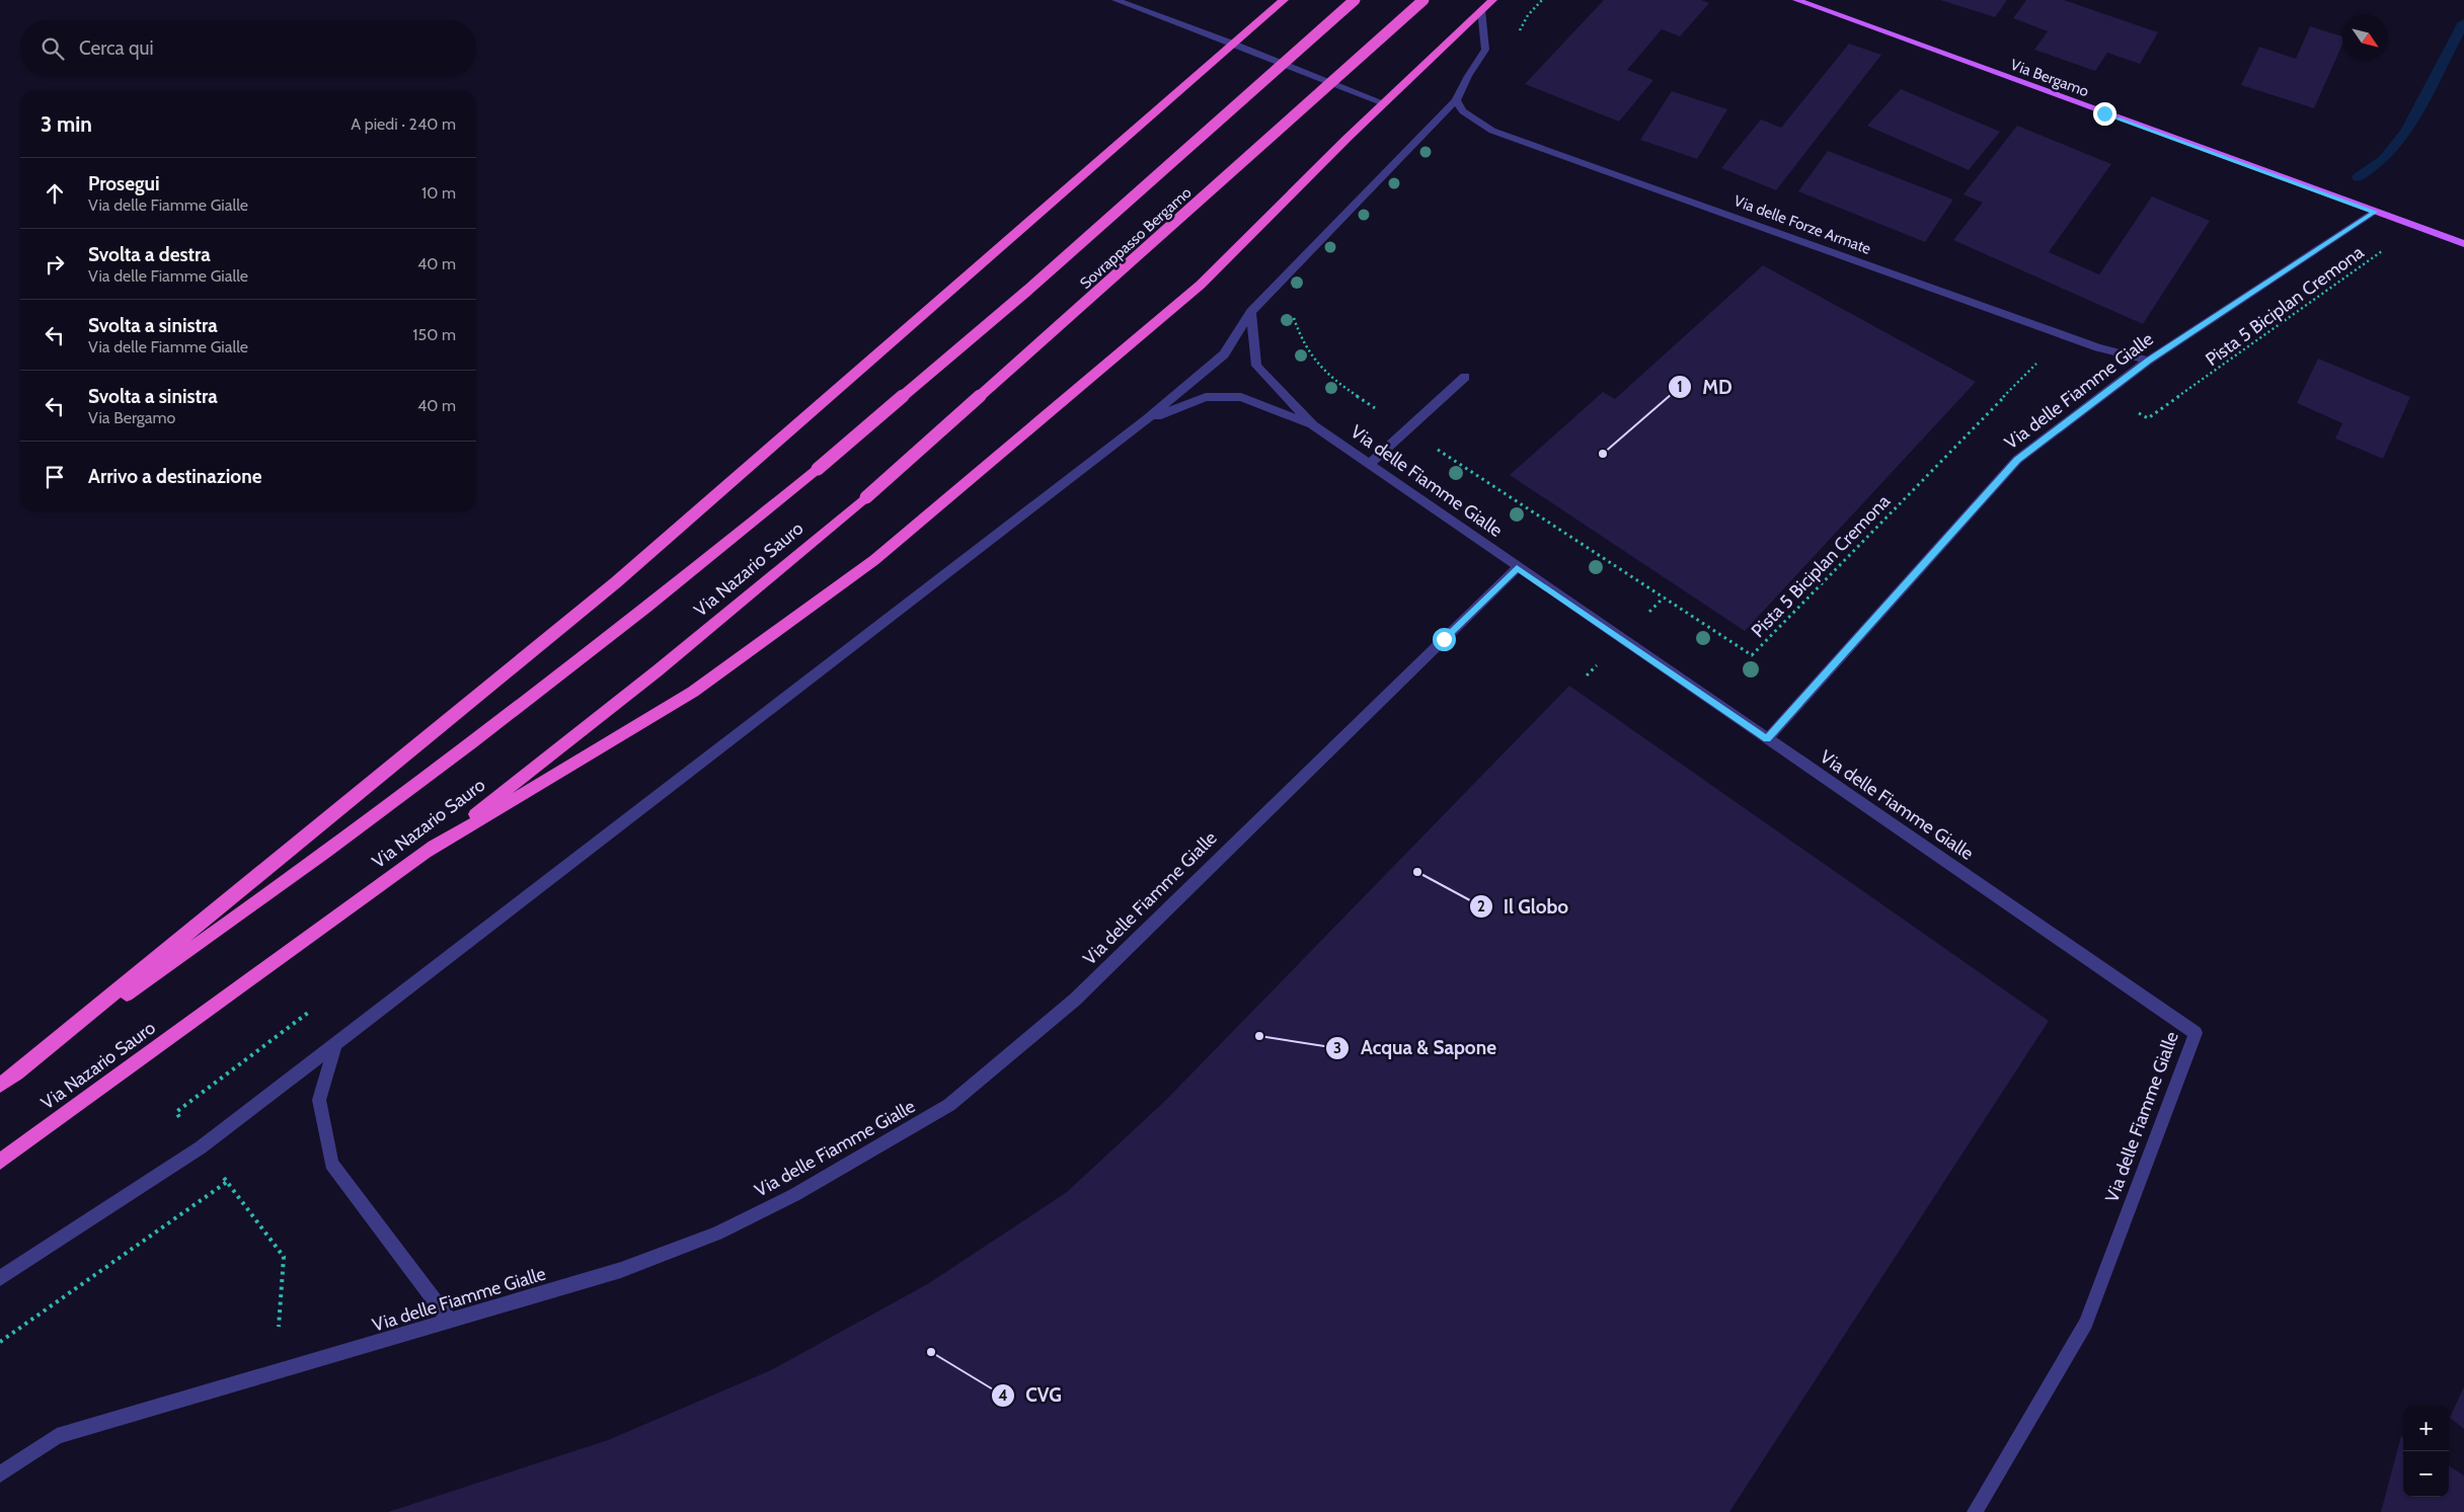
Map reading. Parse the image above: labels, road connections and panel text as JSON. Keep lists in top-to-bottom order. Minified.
{"streets":{"highway":["Sovrappasso Bergamo","Via Nazario Sauro"],"main road":["Via Bergamo"],"street":["Via delle Forze Armate","Via delle Fiamme Gialle"],"path":["Pista 5 Biciplan Cremona"]},"crossings":[["Via Bergamo","Via delle Fiamme Gialle"],["Via delle Forze Armate","Via delle Fiamme Gialle"],["Sovrappasso Bergamo","Via Nazario Sauro"]],"places":["MD","Il Globo","Acqua & Sapone","CVG"],"north":"bottom right","page":{"search":"Cerca qui","heading":["3 min","A piedi · 240 m"],"list":[["Prosegui","Via delle Fiamme Gialle","10 m"],["Svolta a destra","Via delle Fiamme Gialle","40 m"],["Svolta a sinistra","Via delle Fiamme Gialle","150 m"],["Svolta a sinistra","Via Bergamo","40 m"],"Arrivo a destinazione"],"map_buttons":["+","−"]}}
